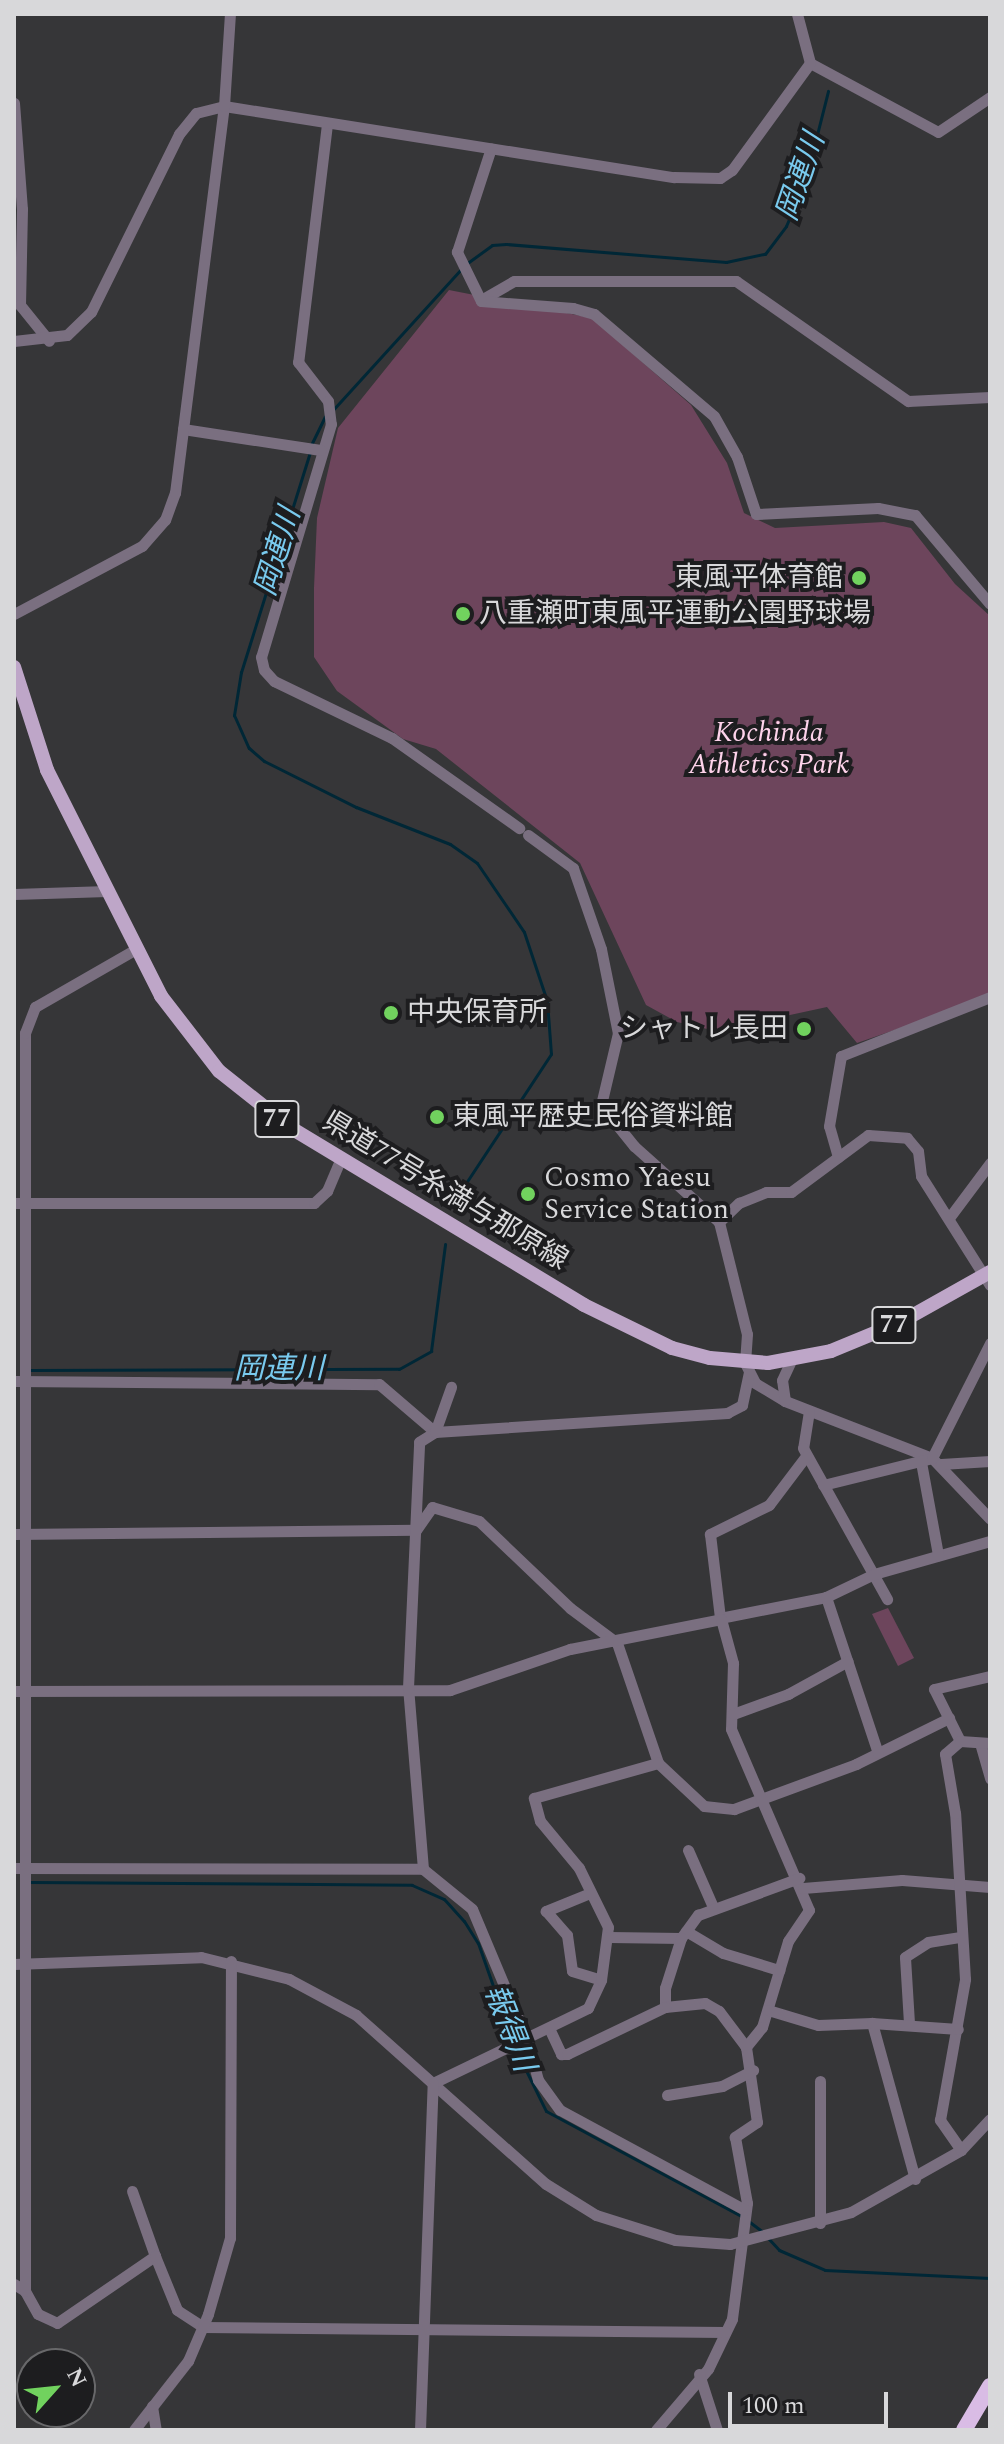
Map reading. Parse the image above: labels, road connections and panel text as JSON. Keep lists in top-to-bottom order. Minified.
{"streets":{"main road":["77","県道77号糸満与那原線"]},"water":["岡連川","報得川"],"parks":["Kochinda Athletics Park"],"places":["東風平体育館","八重瀬町東風平運動公園野球場","中央保育所","シャトレ長田","東風平歴史民俗資料館","Cosmo Yaesu Service Station"],"scale_bar":"100 m","north":"top right"}
